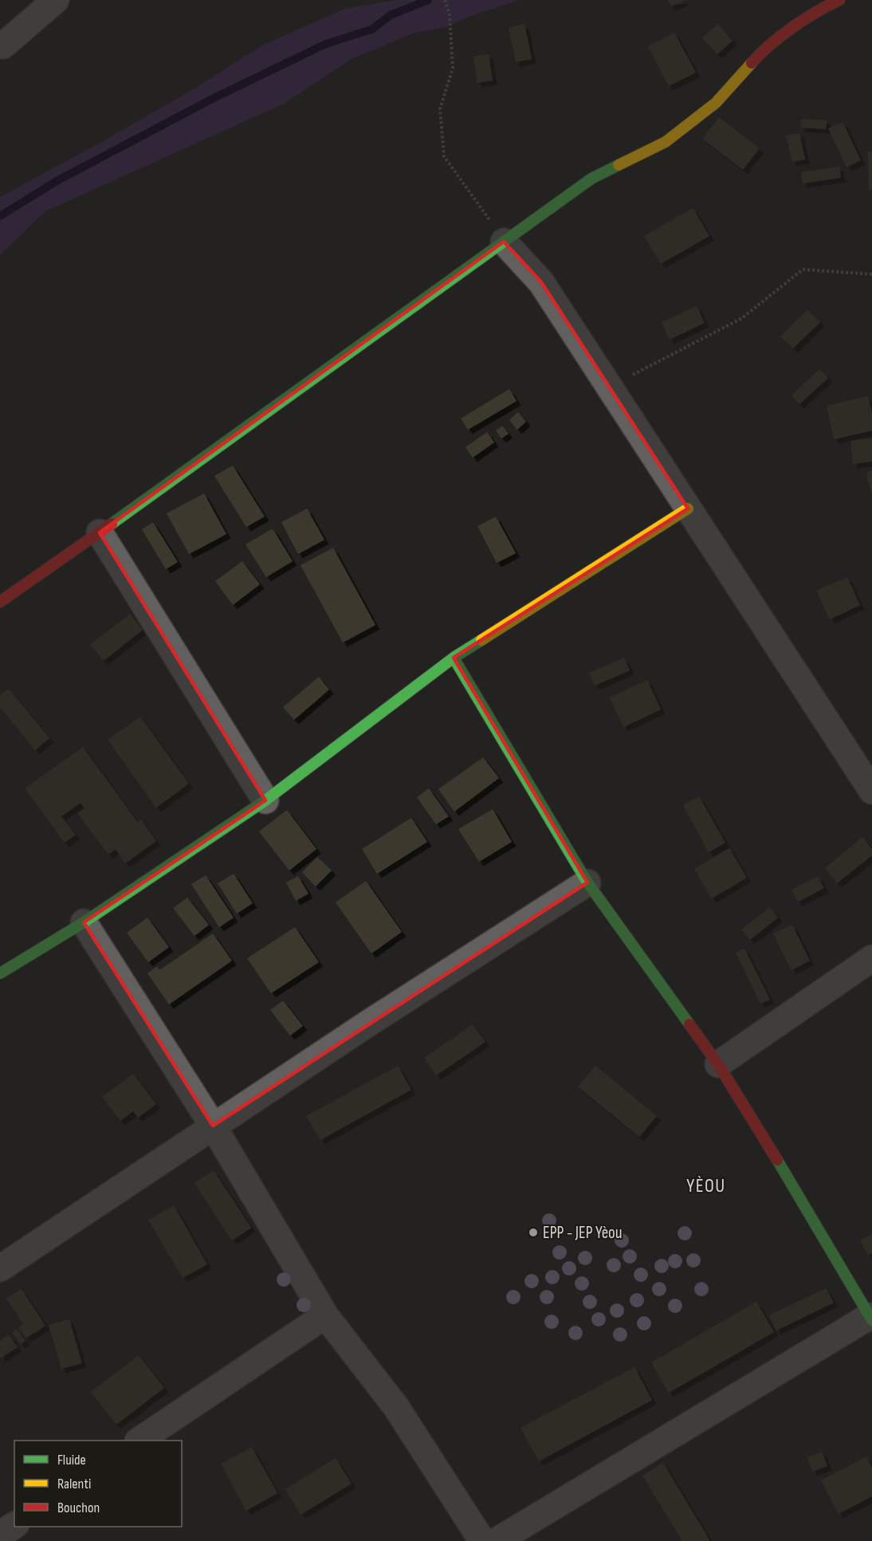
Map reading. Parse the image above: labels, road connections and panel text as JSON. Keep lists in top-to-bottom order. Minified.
{"districts":["YÈOU"],"places":["EPP - JEP Yèou"],"legend":["Fluide","Ralenti","Bouchon"]}
